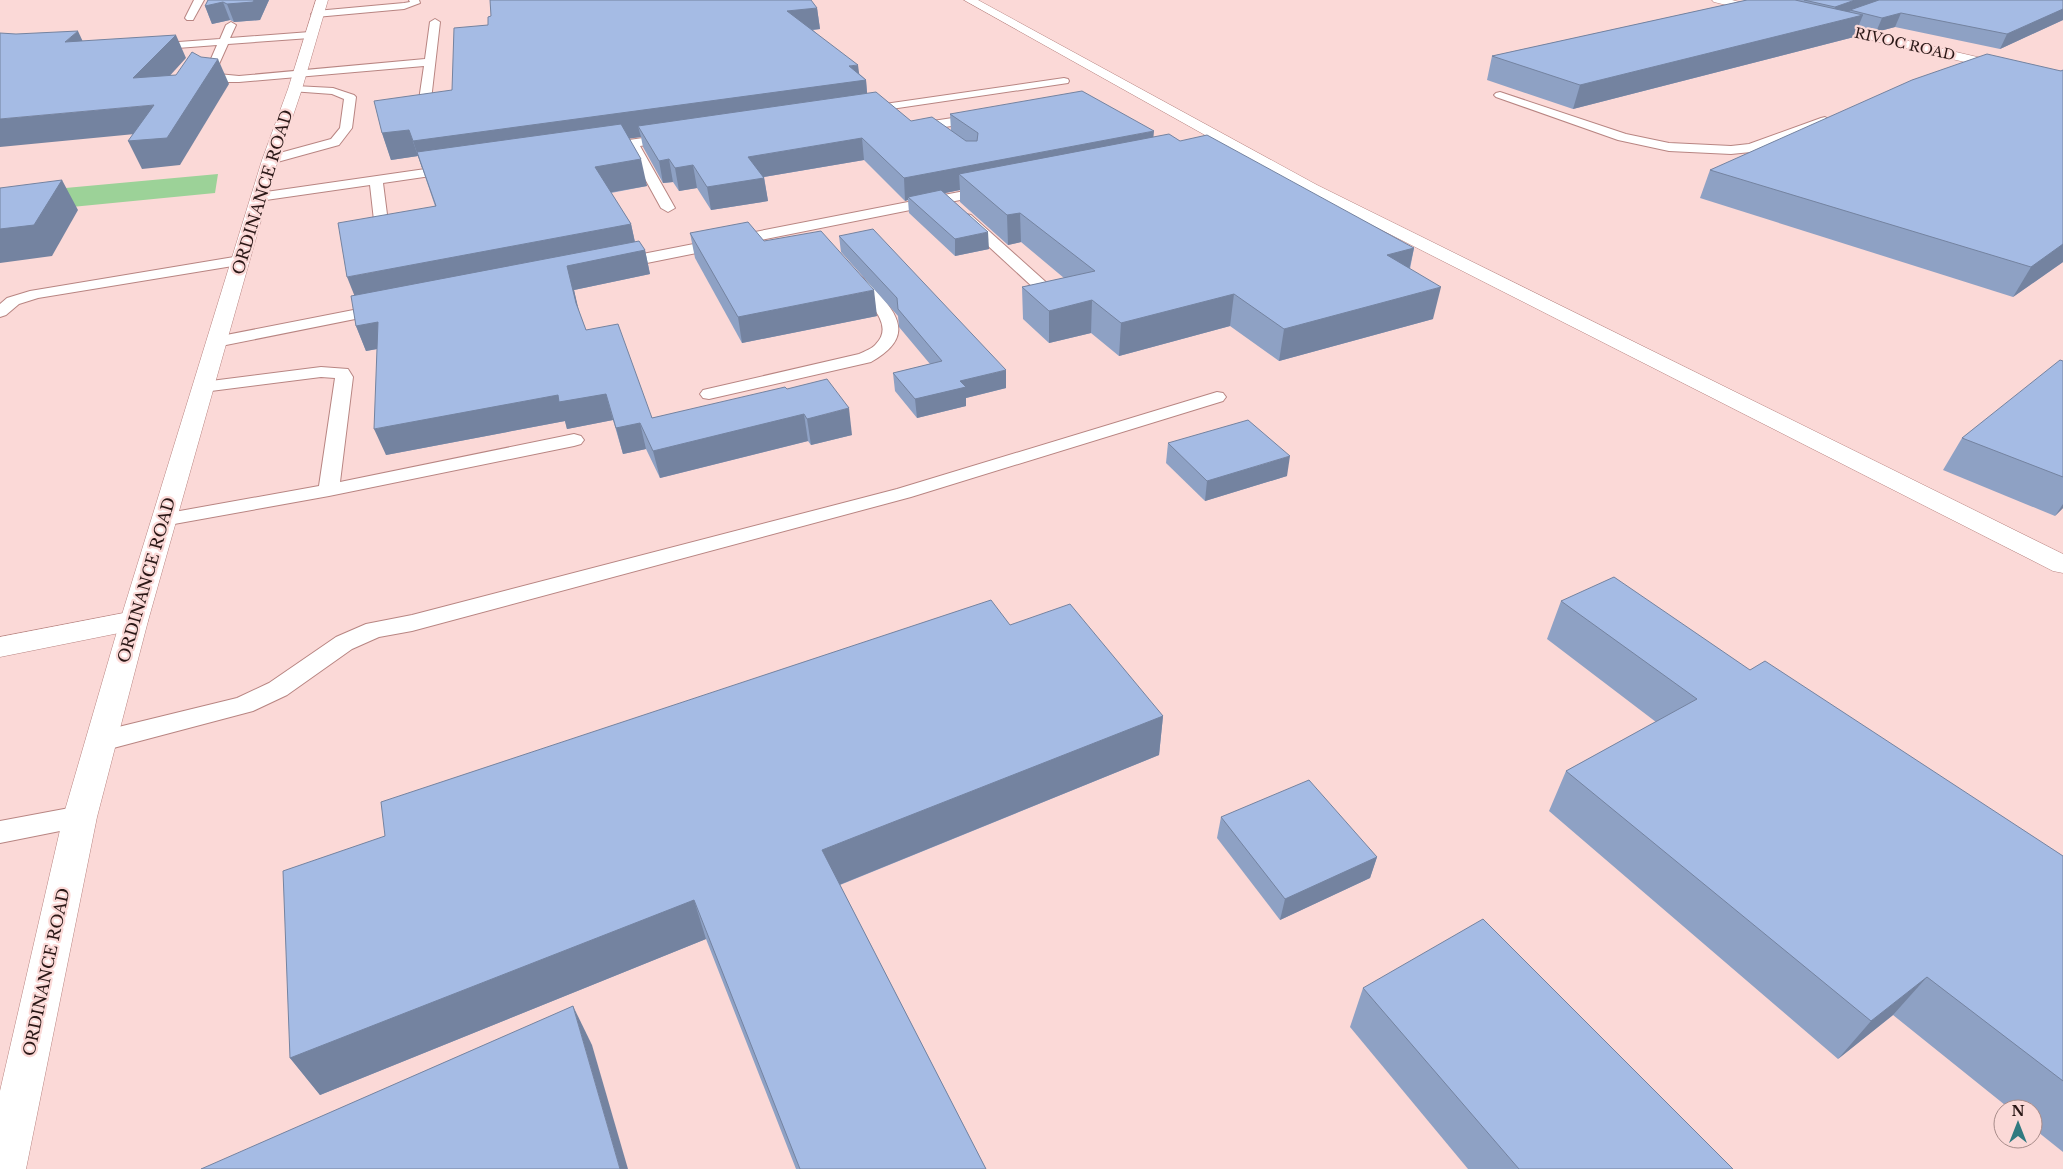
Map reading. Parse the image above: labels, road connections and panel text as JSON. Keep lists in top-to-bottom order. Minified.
{"streets":{"street":["RIVOC ROAD","ORDINANCE ROAD"]},"north":"top"}
